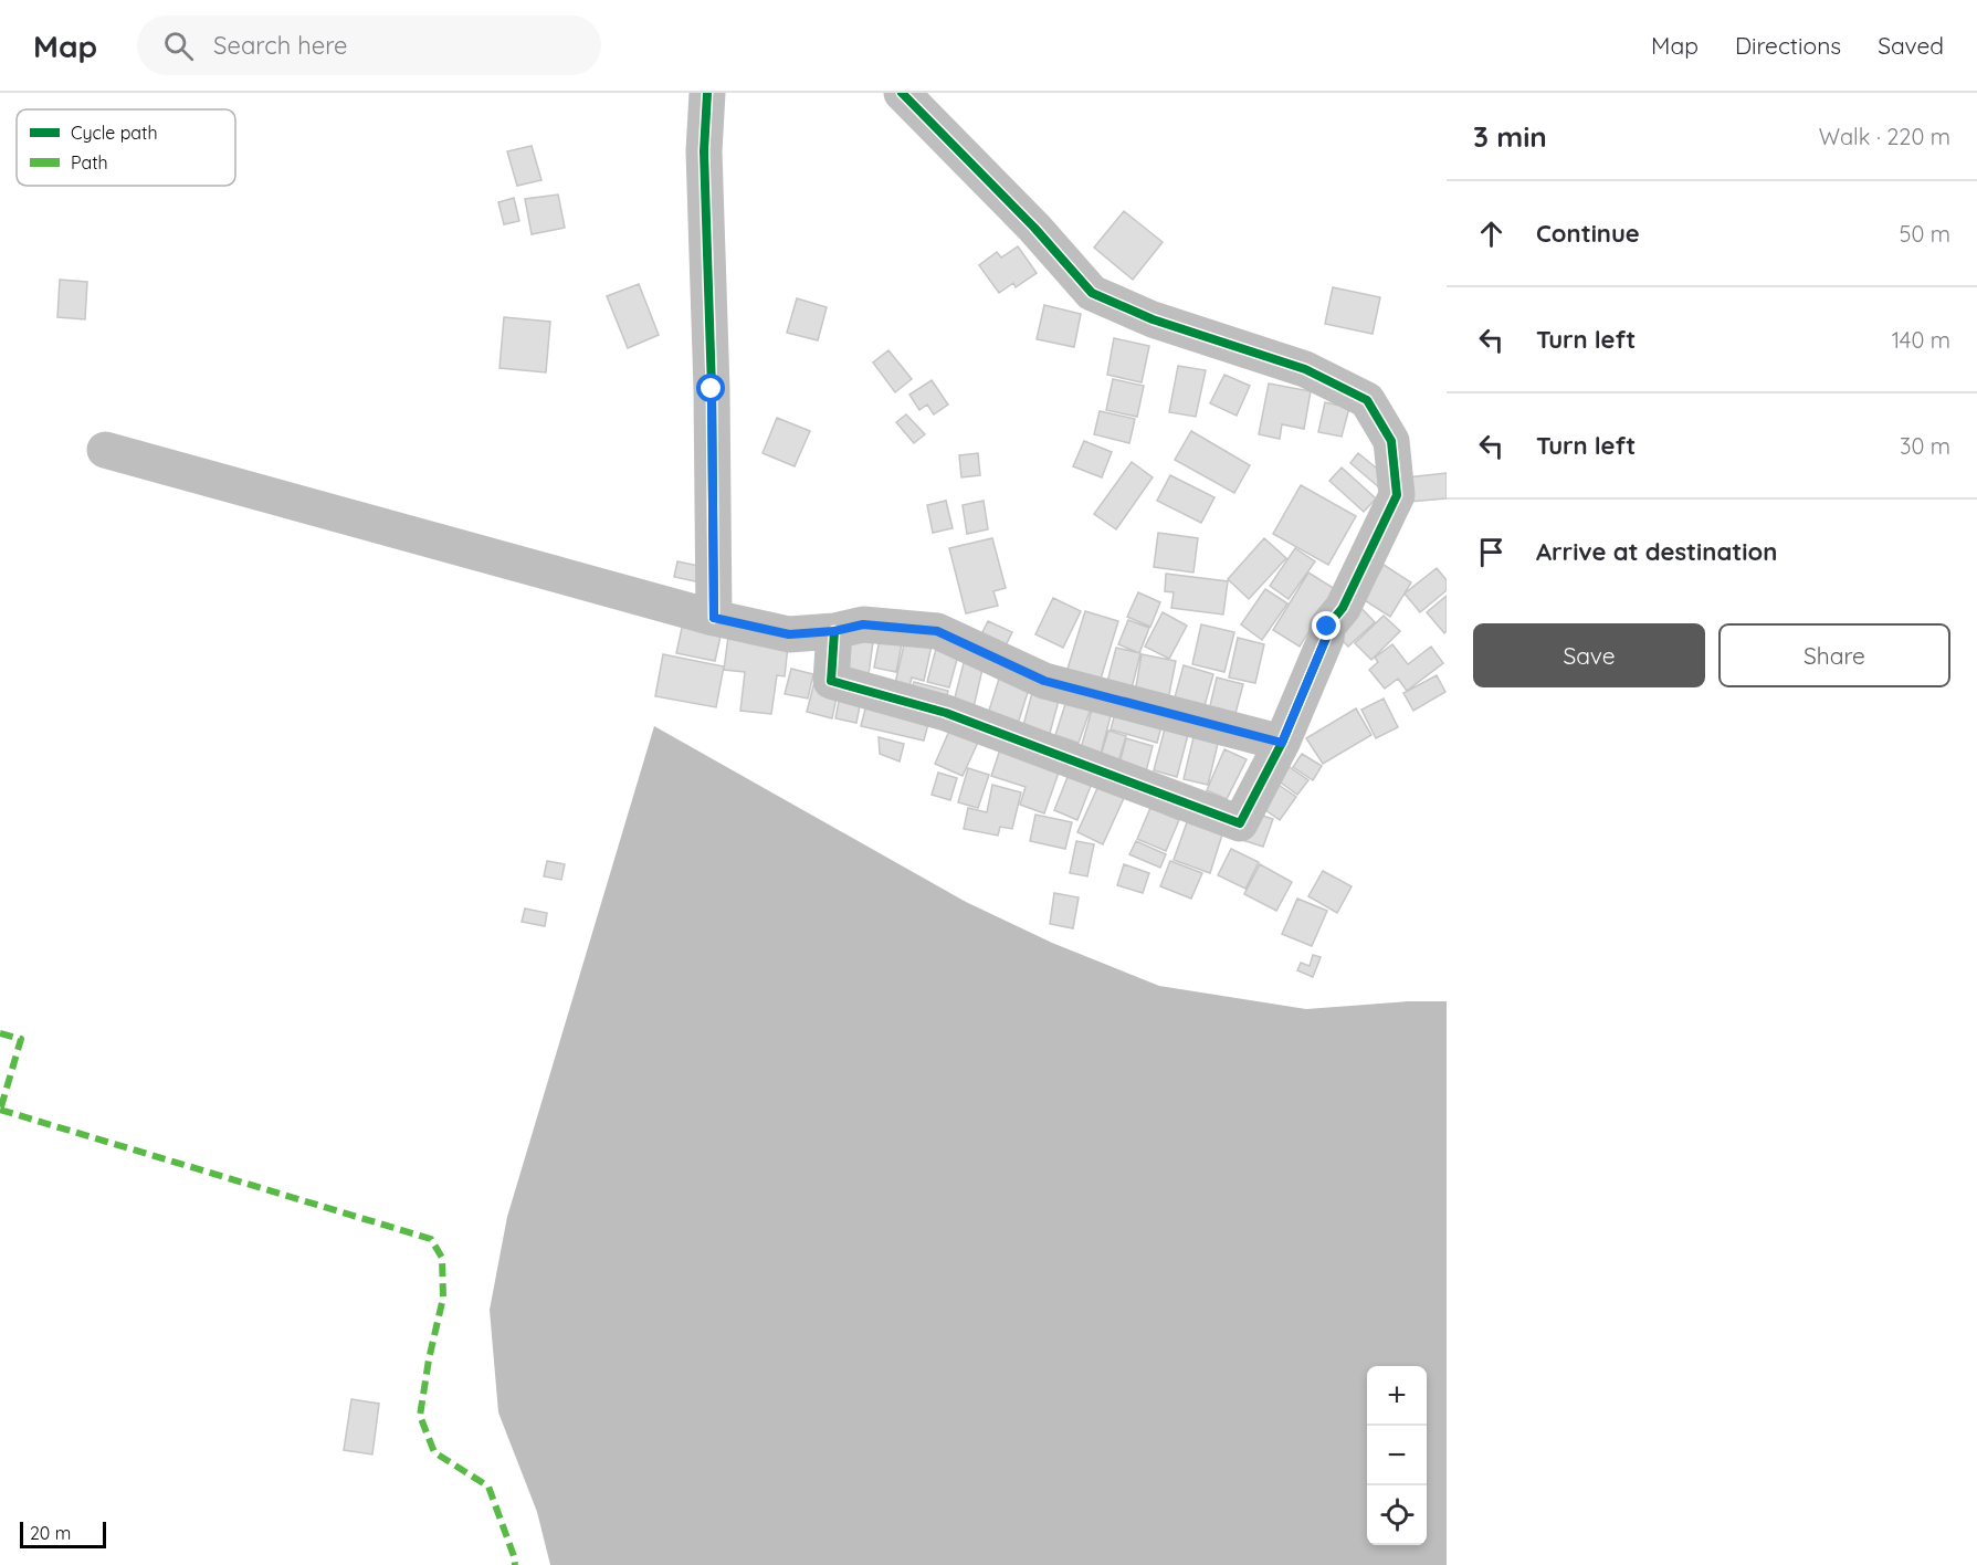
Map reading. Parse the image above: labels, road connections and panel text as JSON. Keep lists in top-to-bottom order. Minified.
{"legend":["Cycle path","Path"],"scale_bar":"20 m","page":{"header":"Map","search":"Search here","nav":["Map","Directions","Saved"],"heading":["3 min","Walk · 220 m"],"list":[["Continue","50 m"],["Turn left","140 m"],["Turn left","30 m"],"Arrive at destination"],"buttons":["Save","Share"],"map_buttons":["+","−"],"scale":"20 m"}}
